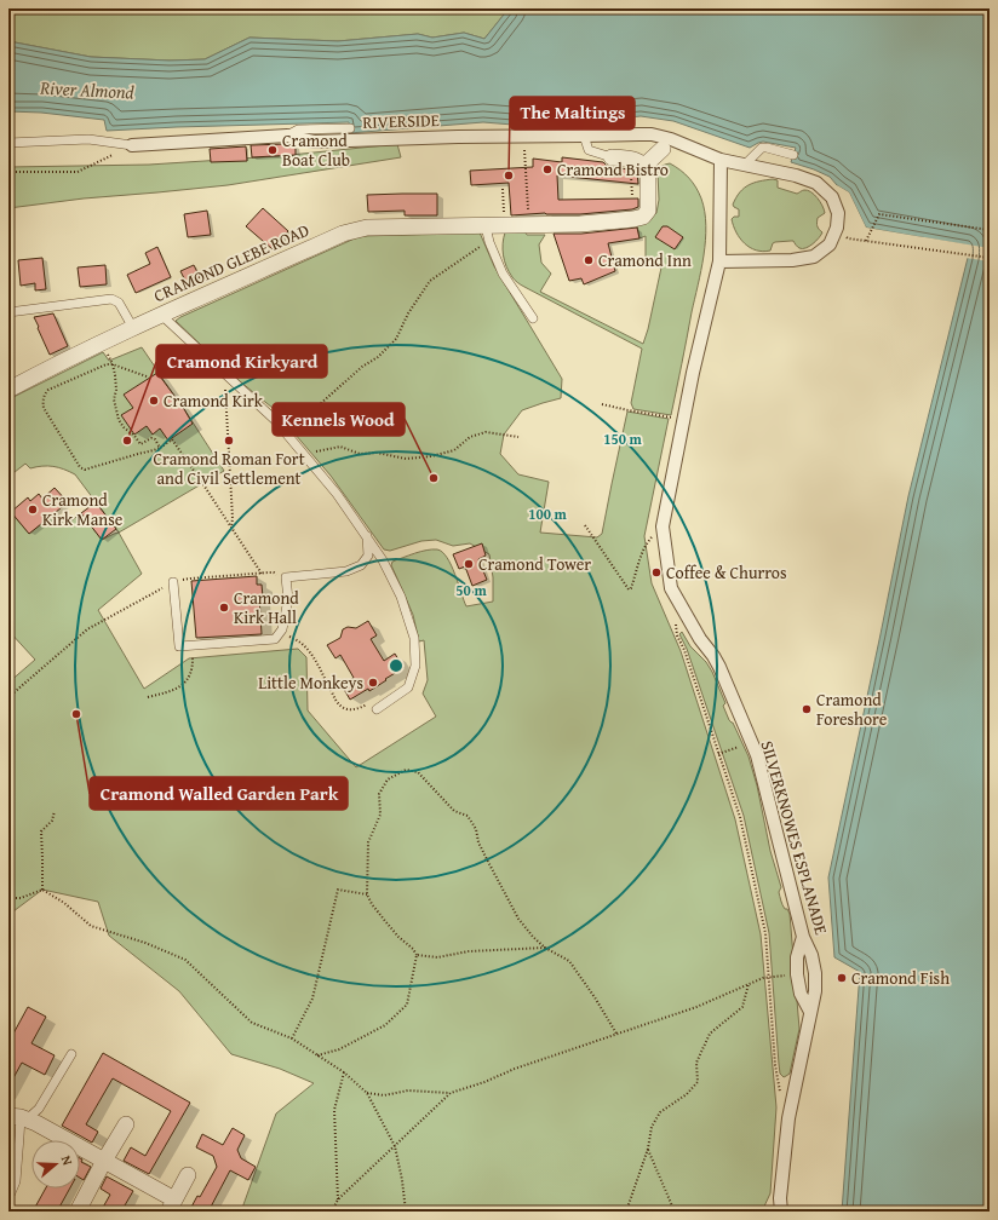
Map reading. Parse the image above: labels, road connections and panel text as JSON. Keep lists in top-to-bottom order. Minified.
{"streets":{"street":["RIVERSIDE","CRAMOND GLEBE ROAD","SILVERKNOWES ESPLANADE"]},"water":["River Almond"],"places":["Cramond Boat Club","Cramond Bistro","The Maltings","Cramond Inn","Cramond Kirk","Cramond Kirkyard","Cramond Roman Fort and Civil Settlement","Kennels Wood","Cramond Kirk Manse","Cramond Tower","Coffee & Churros","Cramond Kirk Hall","Little Monkeys","Cramond Foreshore","Cramond Walled Garden Park","Cramond Fish"],"north":"right","rings":["150 m","100 m","50 m"]}
